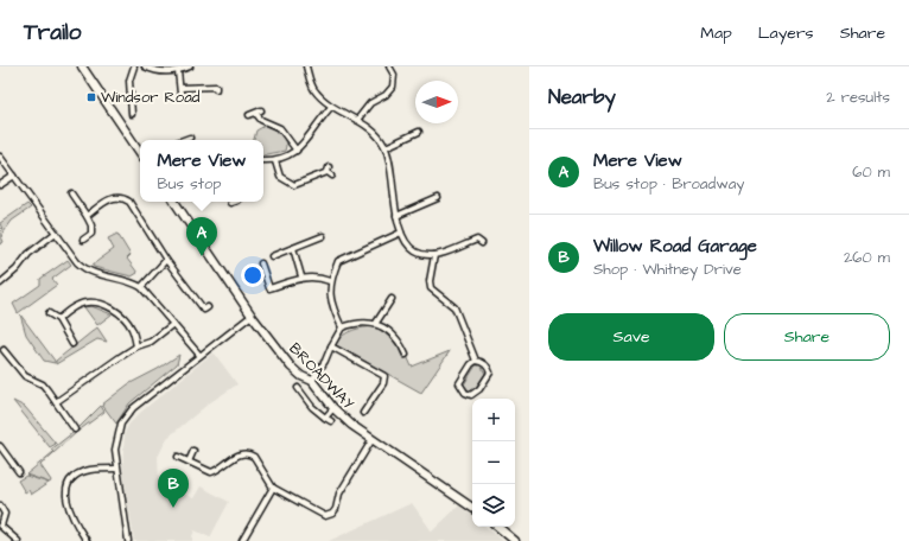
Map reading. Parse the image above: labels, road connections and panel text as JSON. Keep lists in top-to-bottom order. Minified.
{"streets":{"main road":["BROADWAY"]},"places":{"transit":["Windsor Road"]},"north":"right","page":{"header":"Trailo","nav":["Map","Layers","Share"],"heading":["Nearby","2 results"],"list":[{"mark":"A","name":"Mere View","note":"Bus stop · Broadway","value":"60 m"},{"mark":"B","name":"Willow Road Garage","note":"Shop · Whitney Drive","value":"260 m"}],"popup":["Mere View","Bus stop"],"pins":["A","B"],"buttons":["Save","Share"],"map_buttons":["+","−"]}}
